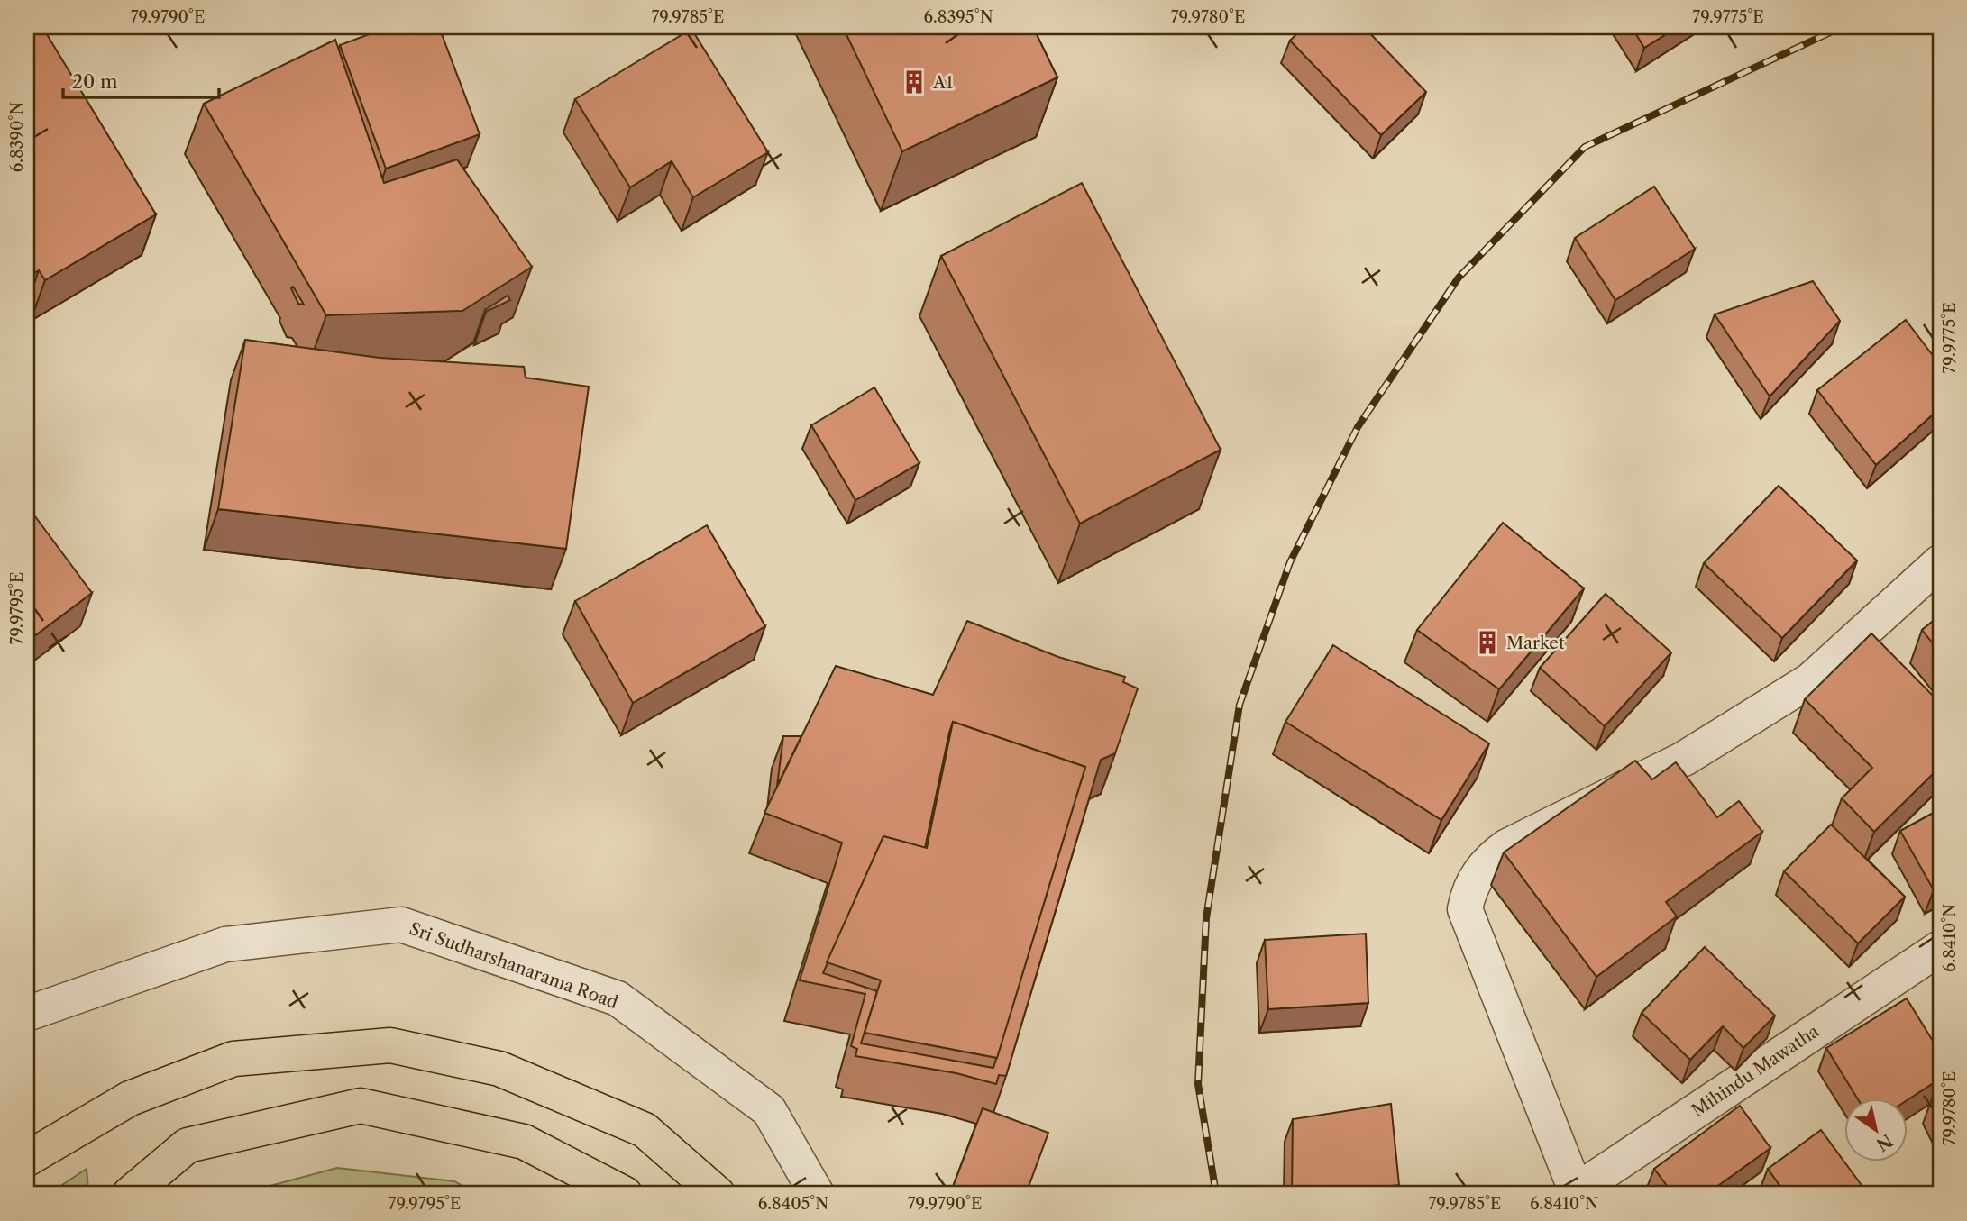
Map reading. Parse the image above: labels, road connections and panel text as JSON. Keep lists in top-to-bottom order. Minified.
{"streets":{"street":["Sri Sudharshanarama Road","Mihindu Mawatha"]},"places":{"building":["A1","Market"]},"scale_bar":"20 m","north":"bottom right","coordinates":["79.9790°E","79.9785°E","6.8395°N","79.9780°E","79.9775°E","6.8390°N","79.9795°E","6.8410°N","6.8405°N"]}
